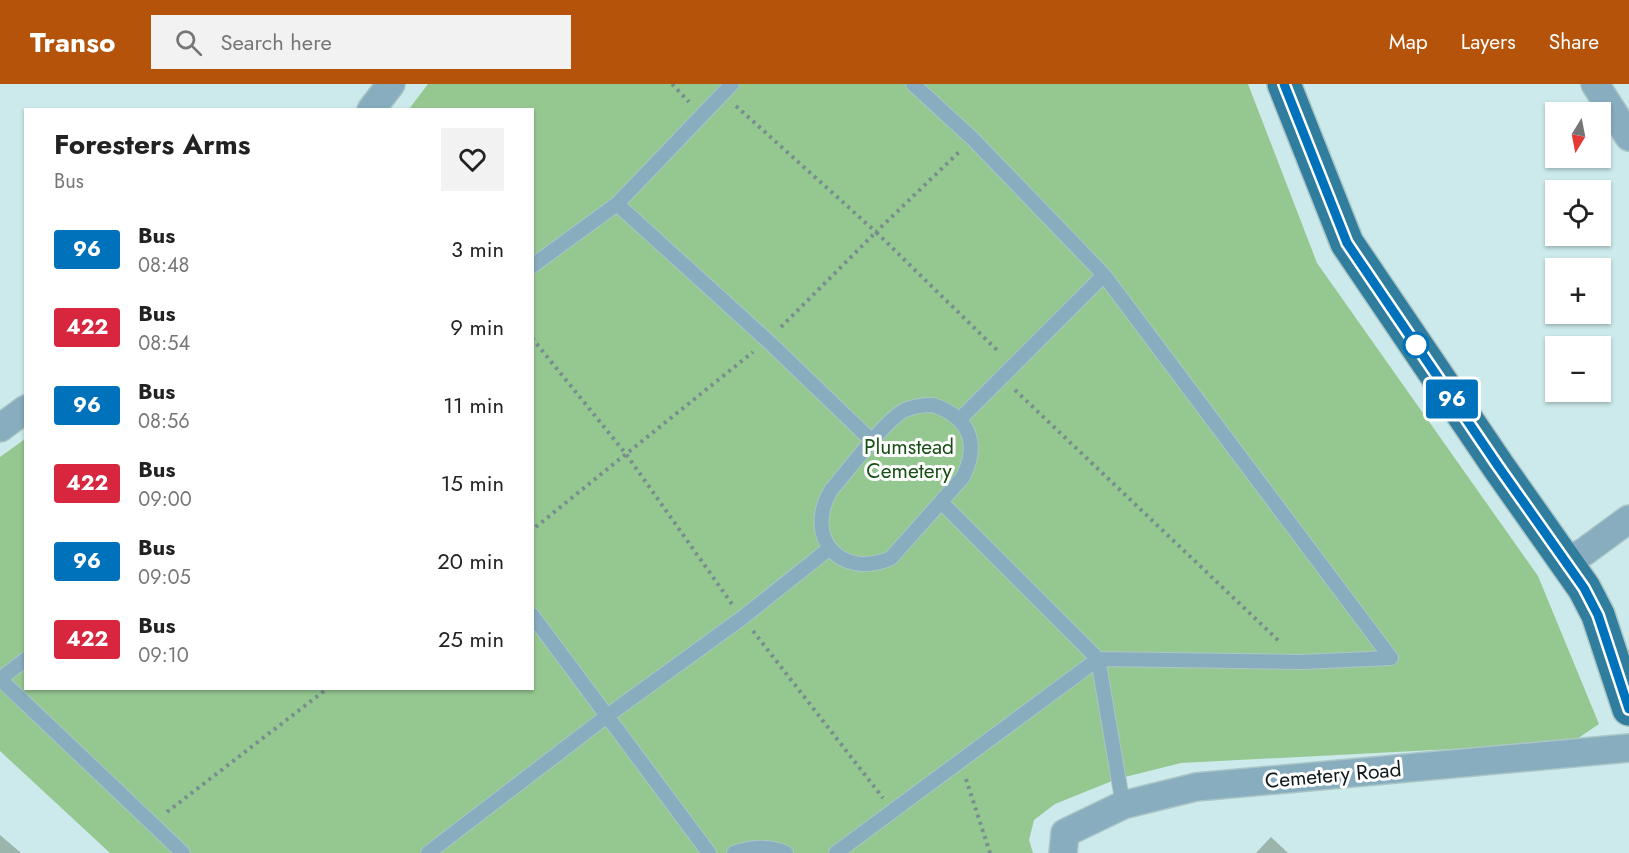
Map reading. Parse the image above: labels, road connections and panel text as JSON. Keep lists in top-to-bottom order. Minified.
{"streets":{"street":["Cemetery Road"]},"parks":["Plumstead Cemetery"],"lines":["bus line 96"],"north":"bottom","page":{"header":"Transo","search":"Search here","nav":["Map","Layers","Share"],"on_map":"96","map_buttons":["+","−"],"heading":["Foresters Arms","Bus"],"list":[{"mark":"96","name":"Bus","note":"08:48","value":"3 min"},{"mark":"422","name":"Bus","note":"08:54","value":"9 min"},{"mark":"96","name":"Bus","note":"08:56","value":"11 min"},{"mark":"422","name":"Bus","note":"09:00","value":"15 min"},{"mark":"96","name":"Bus","note":"09:05","value":"20 min"},{"mark":"422","name":"Bus","note":"09:10","value":"25 min"}]}}
